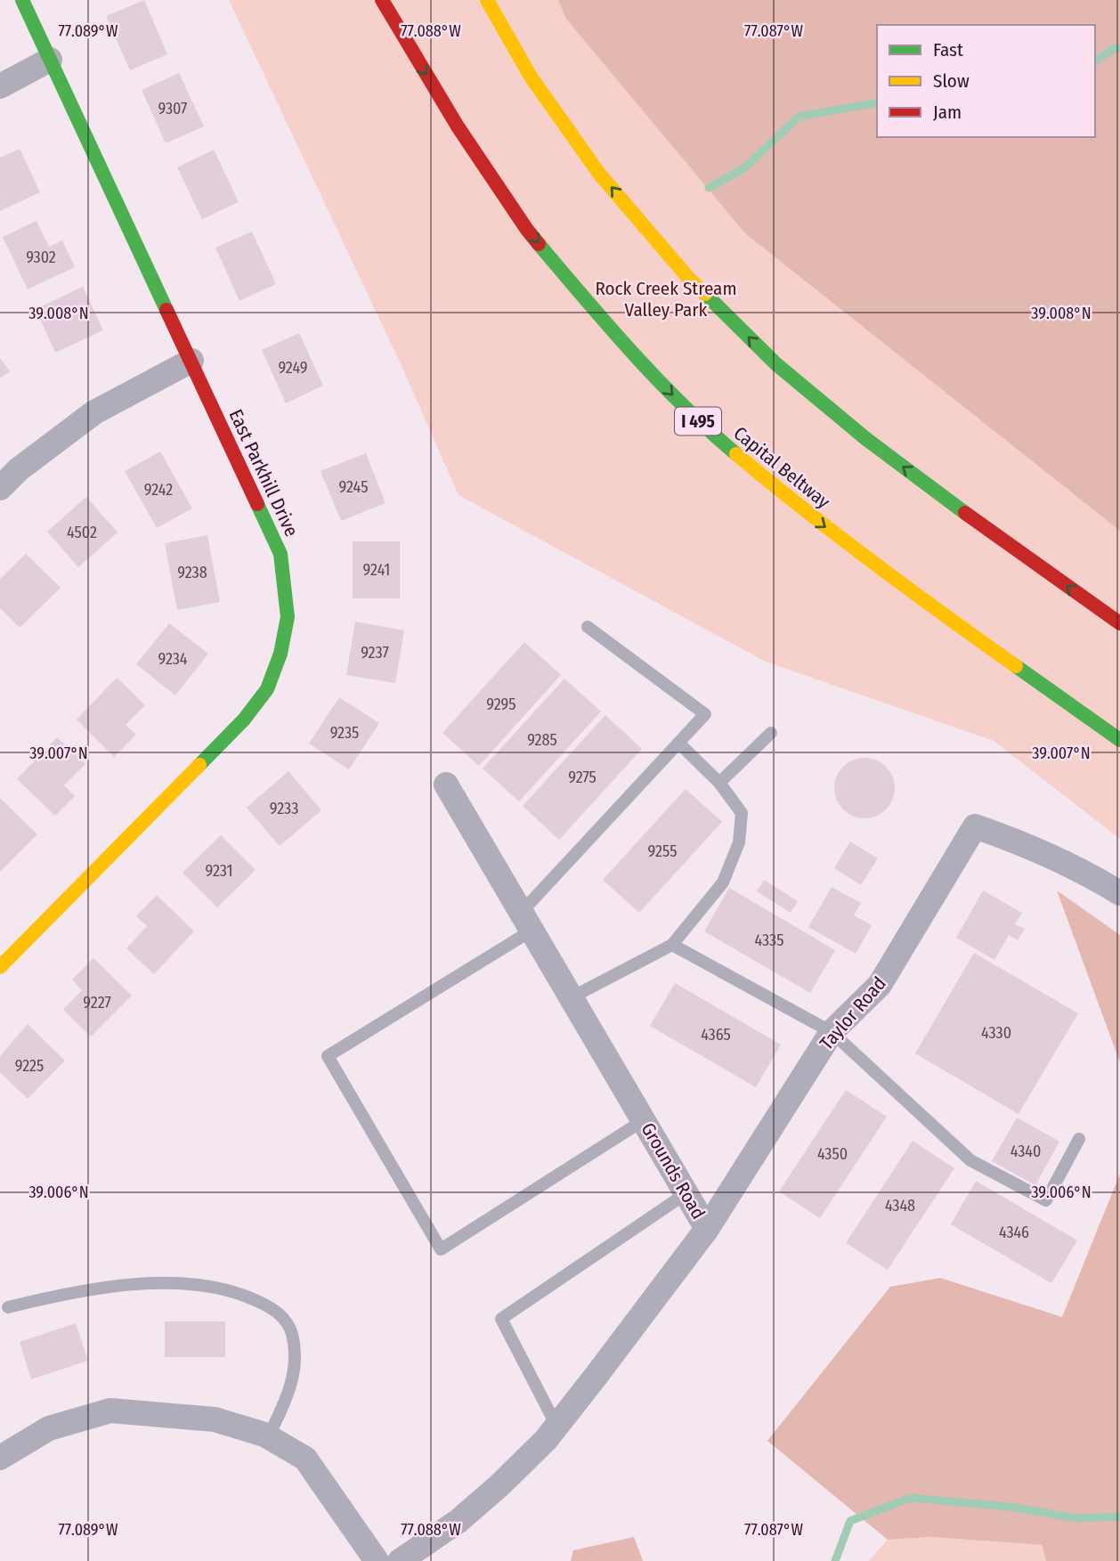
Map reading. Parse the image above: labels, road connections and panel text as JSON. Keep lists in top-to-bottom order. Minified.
{"streets":{"main road":["I 495","Capital Beltway","East Parkhill Drive"],"street":["Taylor Road","Grounds Road"]},"crossings":[["Taylor Road","Grounds Road"]],"parks":["Rock Creek Stream Valley Park"],"house_numbers":["9307","9302","9249","9245","9242","4502","9241","9238","9237","9234","9295","9235","9285","9275","9233","9255","9231","4335","9227","4330","4365","9225","4340","4350","4348","4346"],"legend":["Fast","Slow","Jam"],"coordinates":["77.089°W","77.088°W","77.087°W","39.008°N","39.007°N","39.006°N"]}
